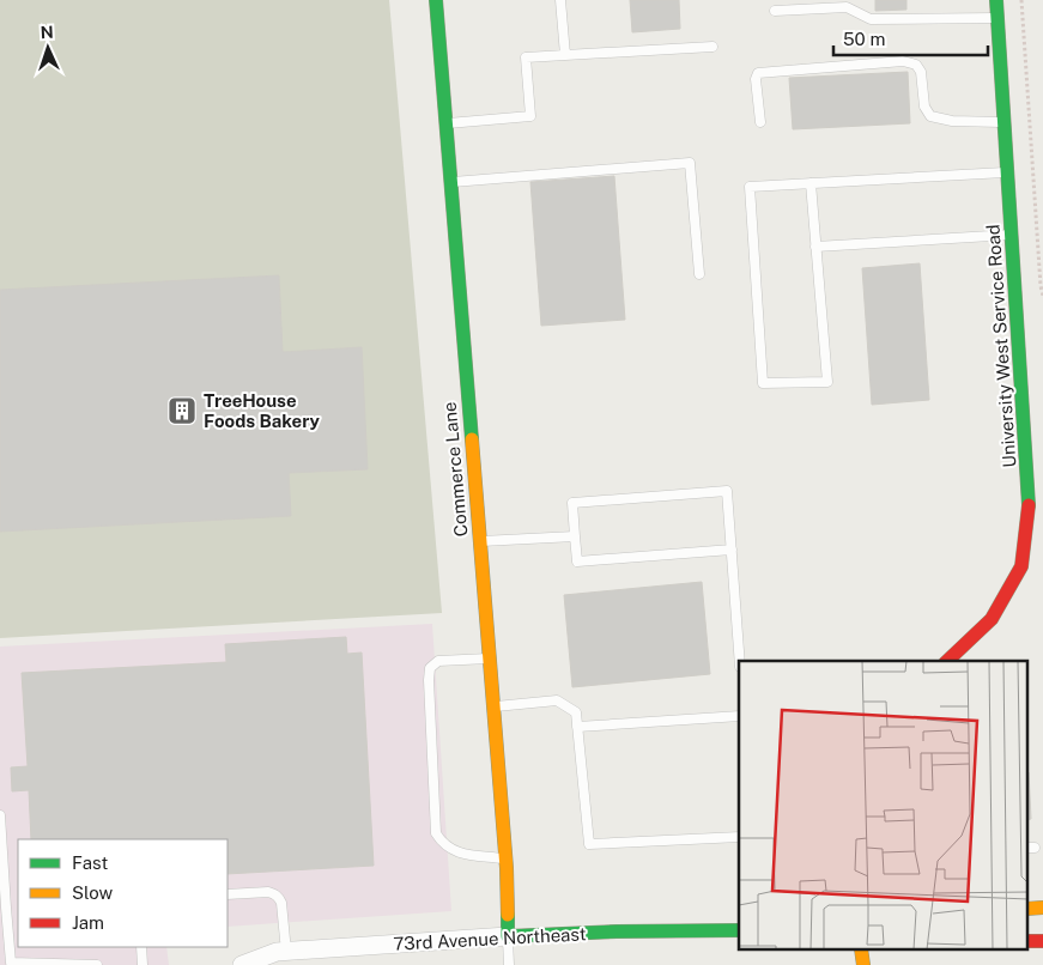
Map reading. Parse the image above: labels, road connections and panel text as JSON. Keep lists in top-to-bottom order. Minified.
{"streets":{"street":["University West Service Road","Commerce Lane","73rd Avenue Northeast"]},"crossings":[["Commerce Lane","73rd Avenue Northeast"]],"places":{"building":["TreeHouse Foods Bakery"]},"legend":["Fast","Slow","Jam"],"scale_bar":"50 m","north":"top"}
